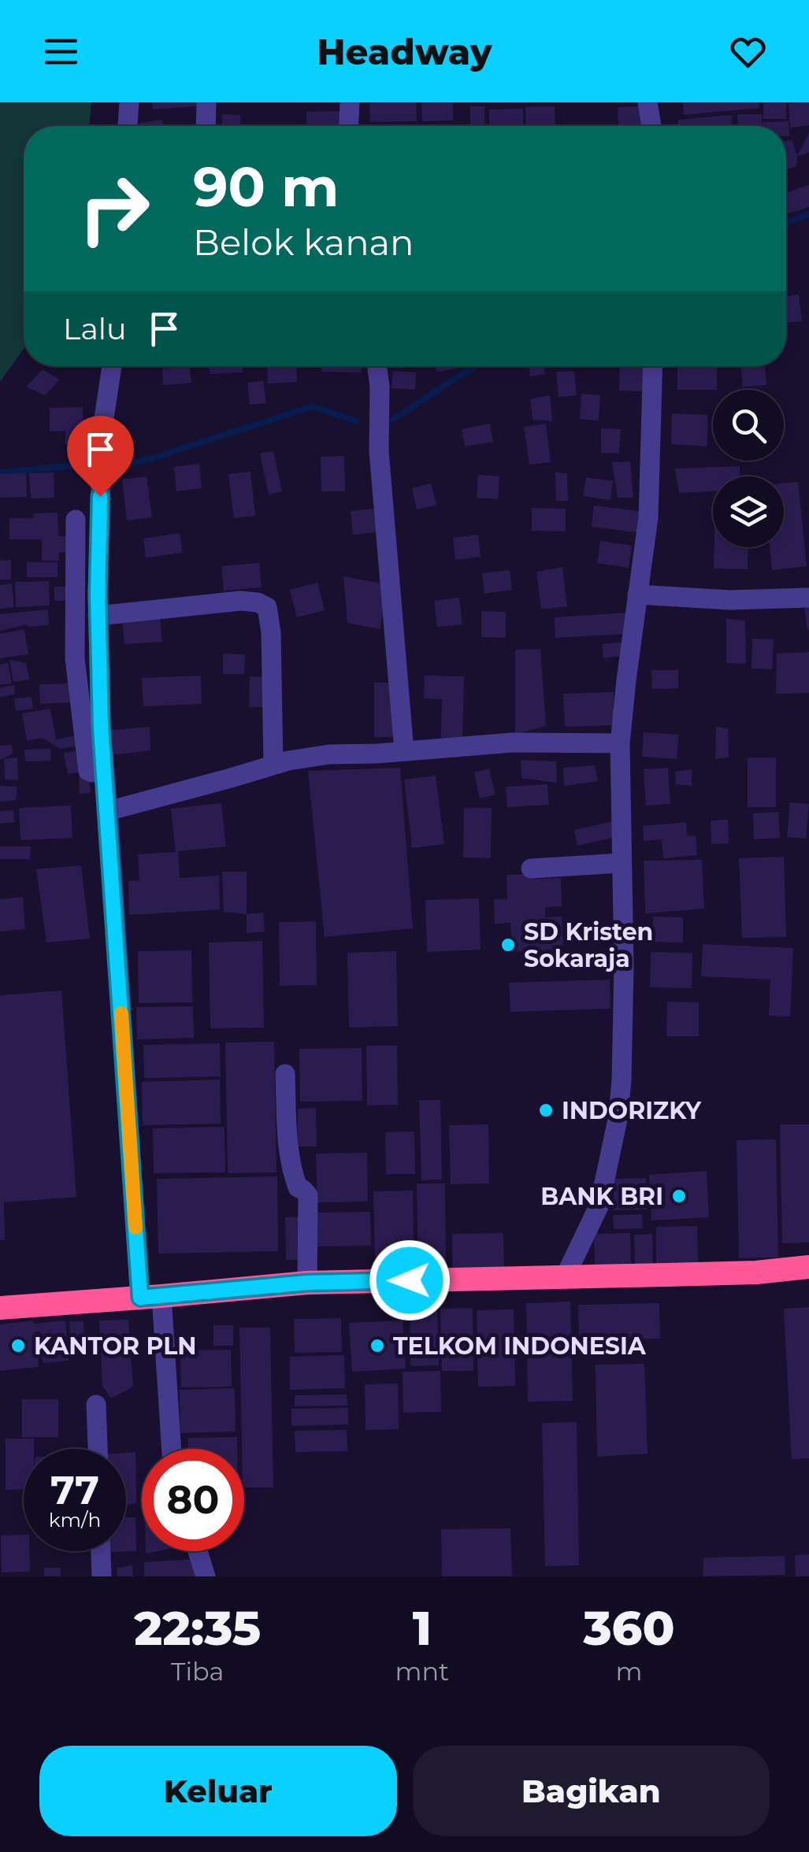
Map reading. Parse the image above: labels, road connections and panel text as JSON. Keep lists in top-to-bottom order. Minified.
{"places":["SD Kristen Sokaraja","INDORIZKY","BANK BRI","KANTOR PLN","TELKOM INDONESIA"],"page":{"header":"Headway","turn":["90 m","Belok kanan"],"then":"Lalu","speed":"77 km/h","limit":"80","eta":["22:35","Tiba","1","mnt","360","m"],"buttons":["Keluar","Bagikan"]}}
